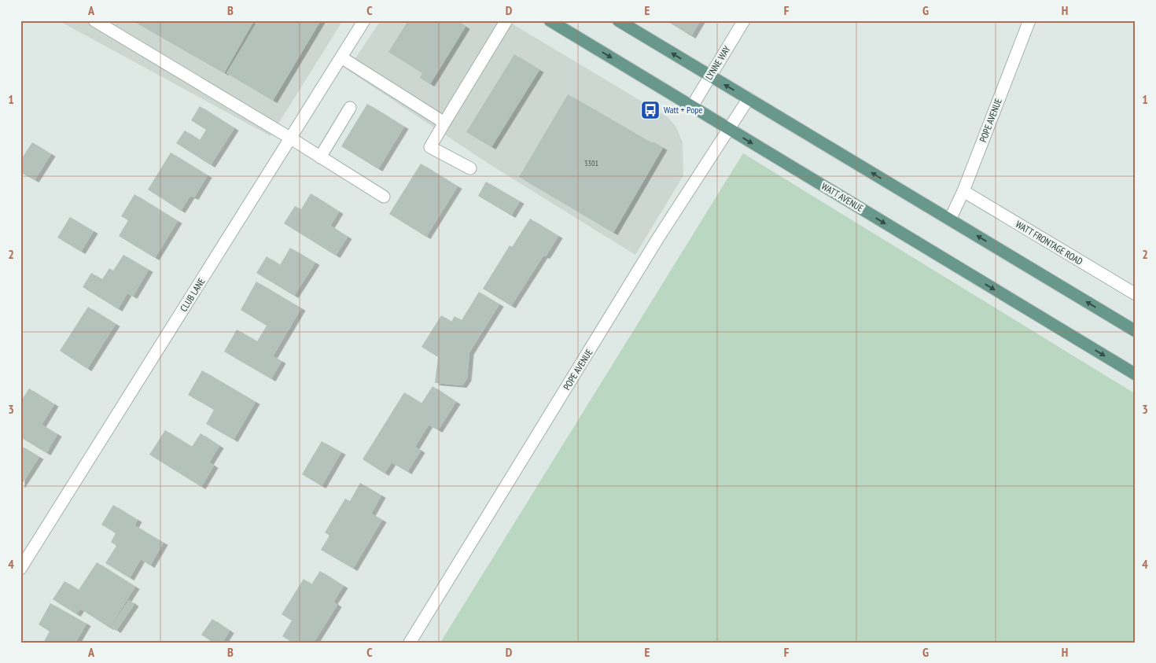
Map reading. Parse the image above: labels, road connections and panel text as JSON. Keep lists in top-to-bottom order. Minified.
{"streets":{"main road":["WATT AVENUE"],"street":["LYNNE WAY","POPE AVENUE","WATT FRONTAGE ROAD","CLUB LANE"]},"crossings":[["LYNNE WAY","WATT AVENUE"],["POPE AVENUE","WATT AVENUE"],["POPE AVENUE","WATT FRONTAGE ROAD"]],"places":{"bus stop":["Watt + Pope"]},"house_numbers":["3301"],"grid":{"columns":["A","B","C","D","E","F","G","H"],"rows":["1","2","3","4"]}}
